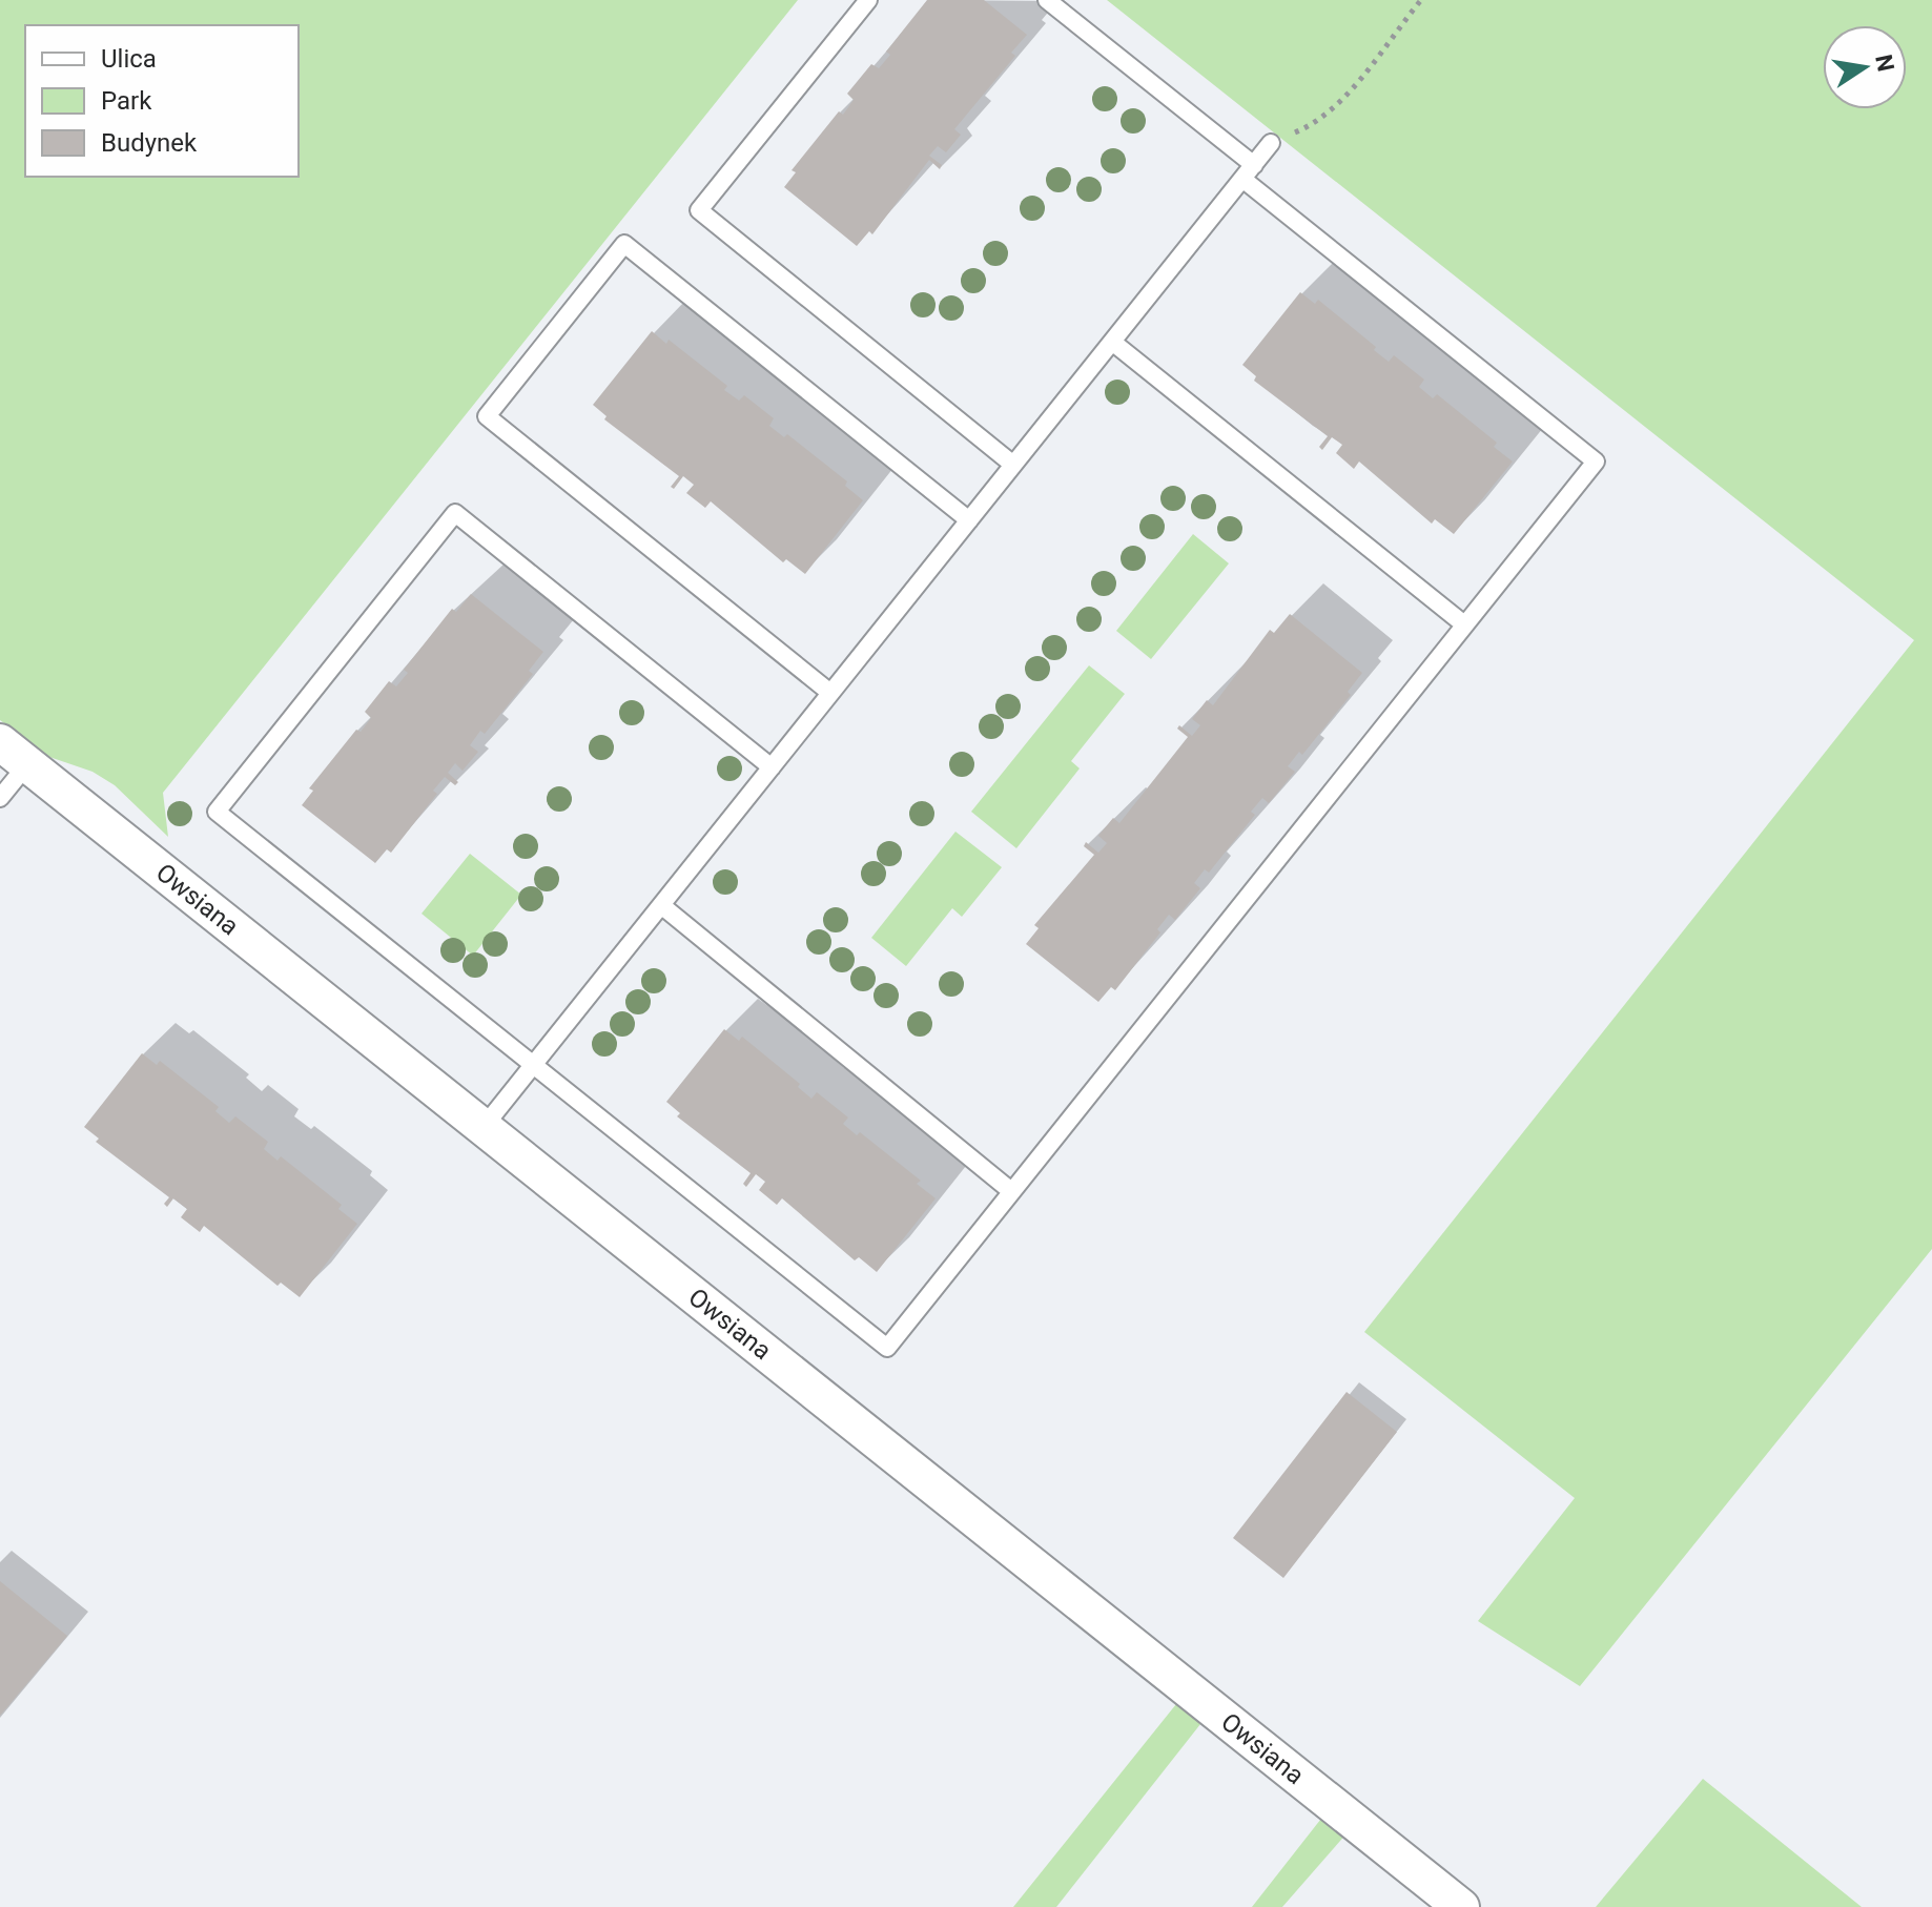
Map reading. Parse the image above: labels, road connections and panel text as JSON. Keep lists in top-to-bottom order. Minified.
{"streets":{"street":["Owsiana"]},"legend":["Ulica","Park","Budynek"],"north":"right"}
